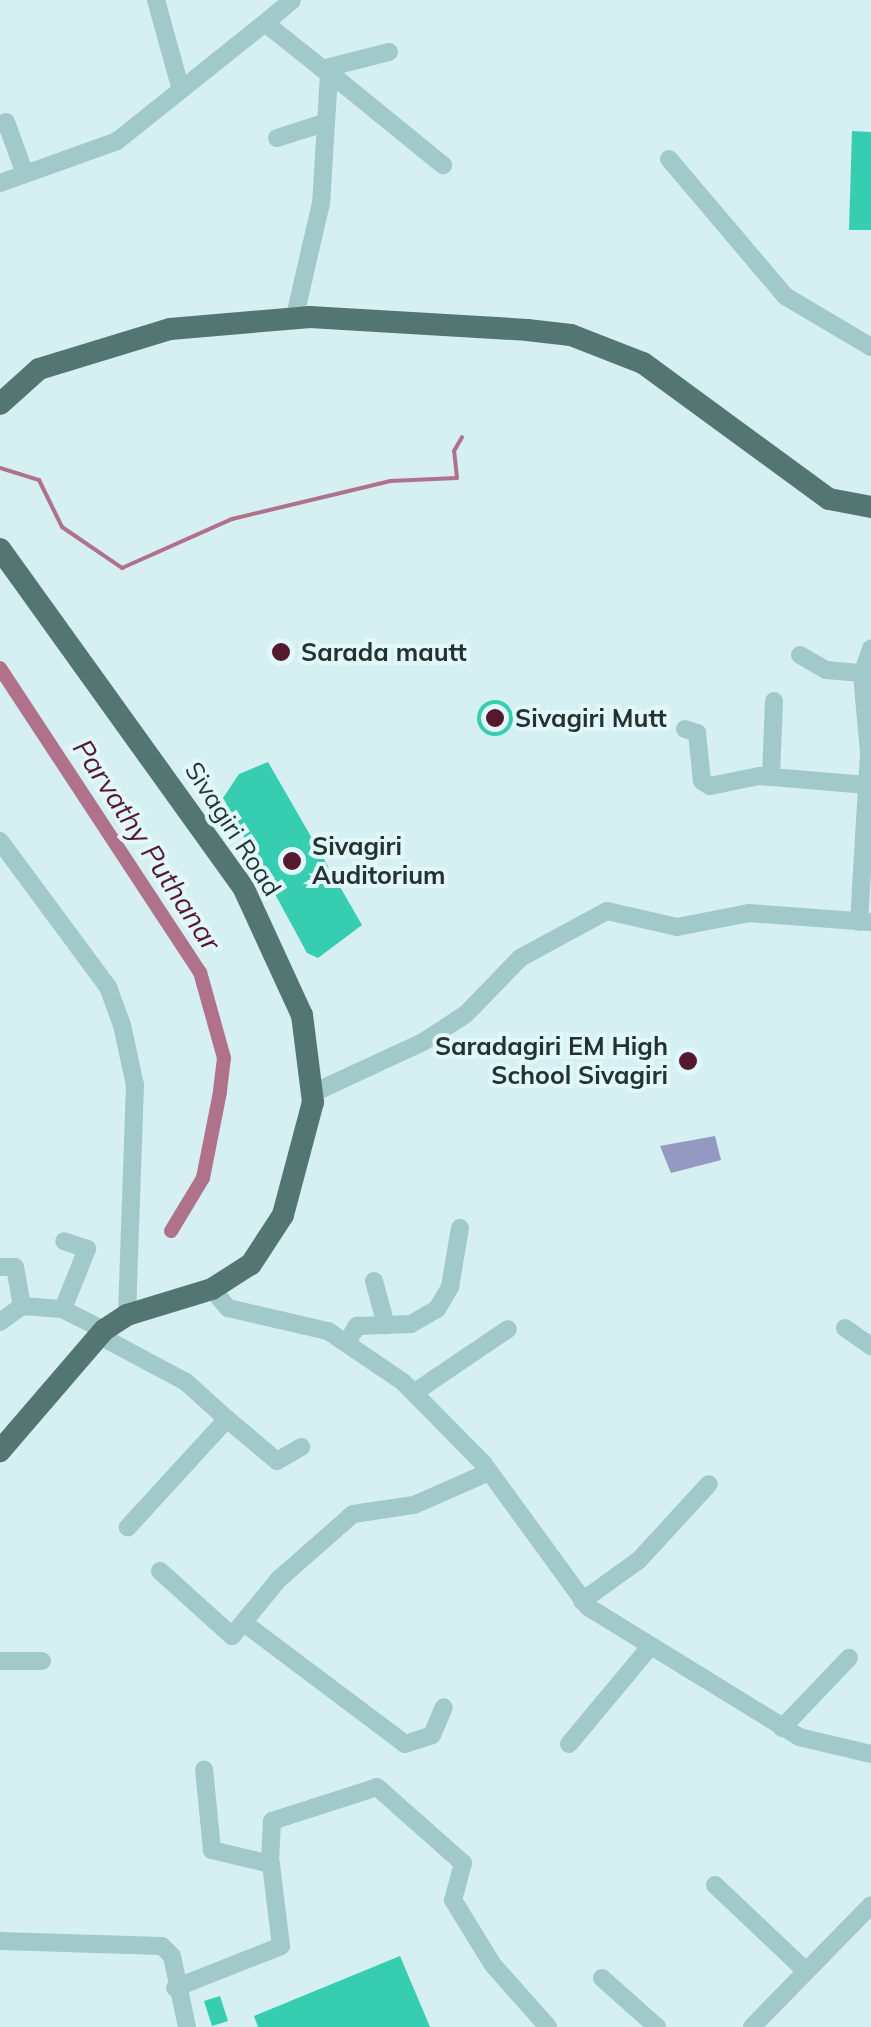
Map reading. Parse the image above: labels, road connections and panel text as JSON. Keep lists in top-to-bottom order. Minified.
{"streets":{"main road":["Sivagiri Road"]},"water":["Parvathy Puthanar"],"places":["Sarada mautt","Sivagiri Mutt","Sivagiri Auditorium","Saradagiri EM High School Sivagiri"]}
